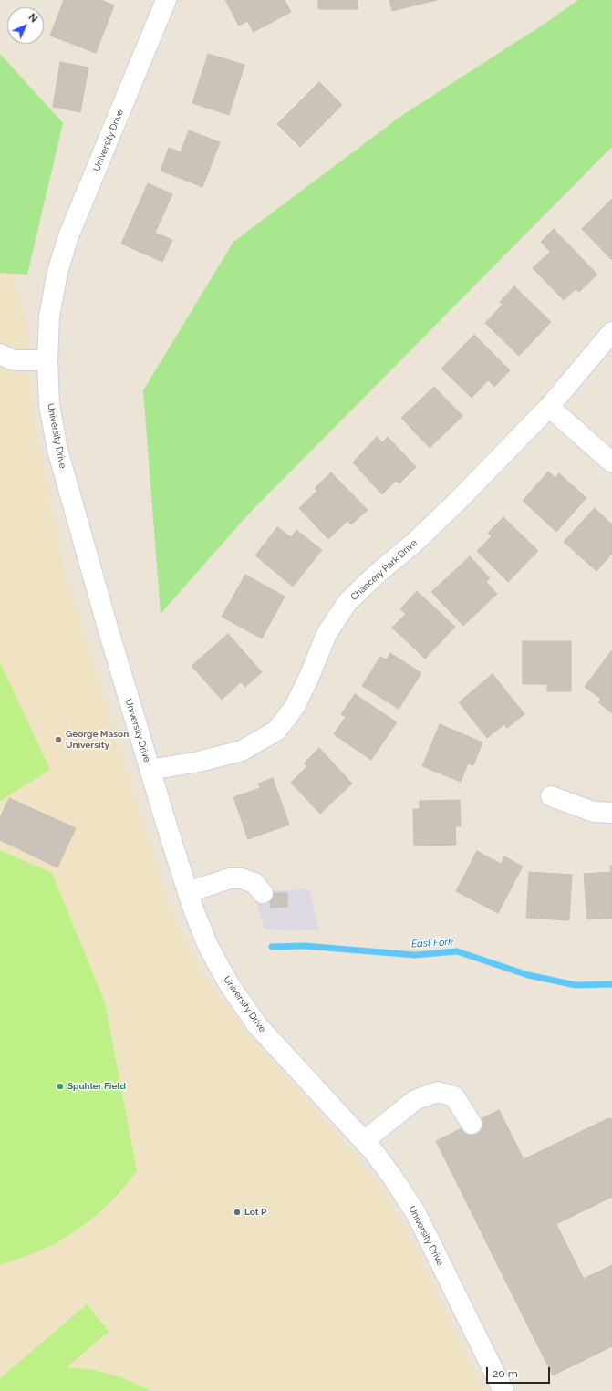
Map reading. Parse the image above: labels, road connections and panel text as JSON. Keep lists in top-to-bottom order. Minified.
{"streets":{"street":["University Drive","Chancery Park Drive"]},"crossings":[["University Drive","Chancery Park Drive"]],"water":["East Fork"],"places":["George Mason University","Spuhler Field","Lot P"],"scale_bar":"20 m","north":"top right"}
